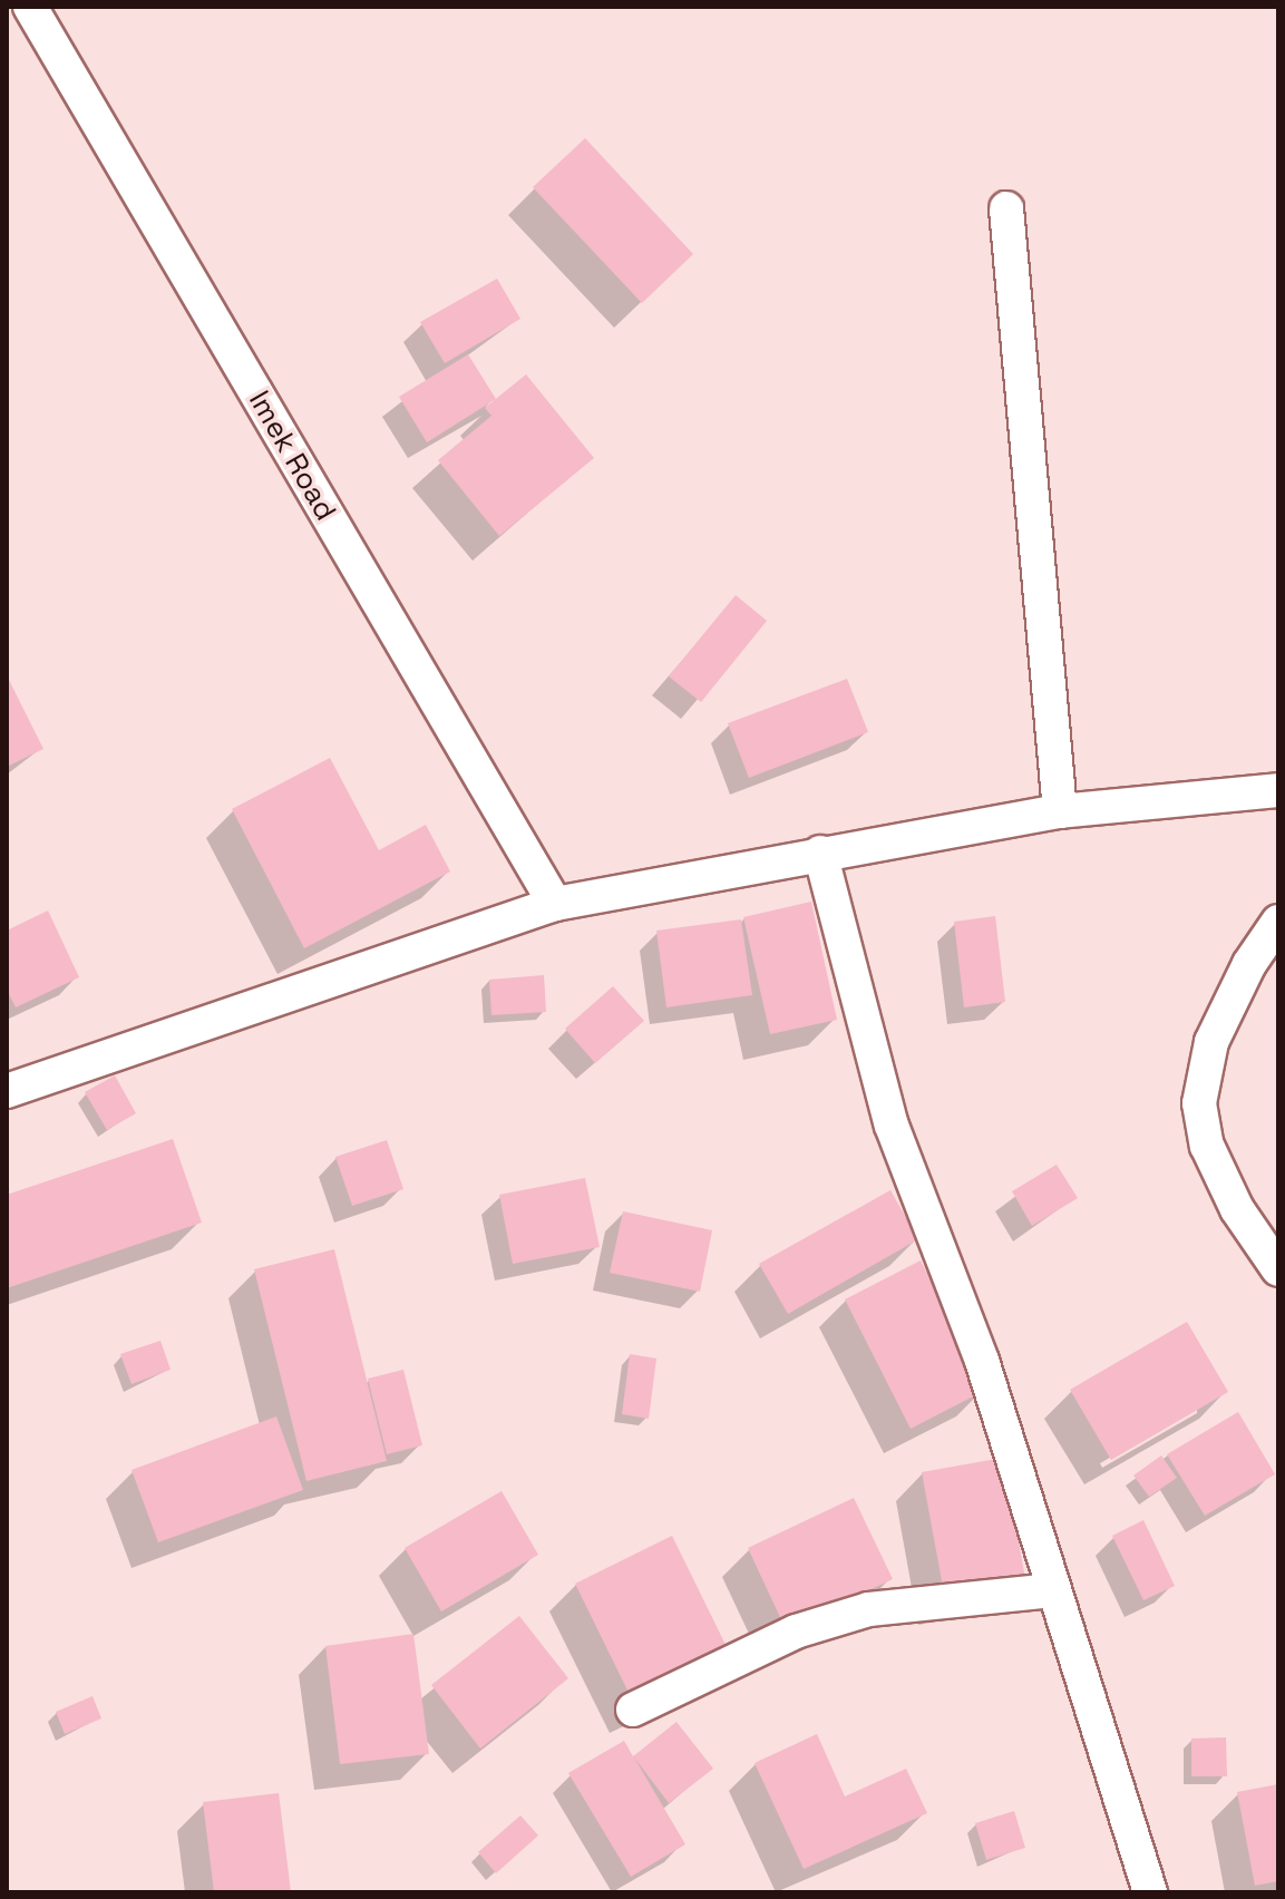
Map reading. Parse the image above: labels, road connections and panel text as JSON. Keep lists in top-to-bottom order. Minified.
{"streets":{"street":["Imek Road"]}}
